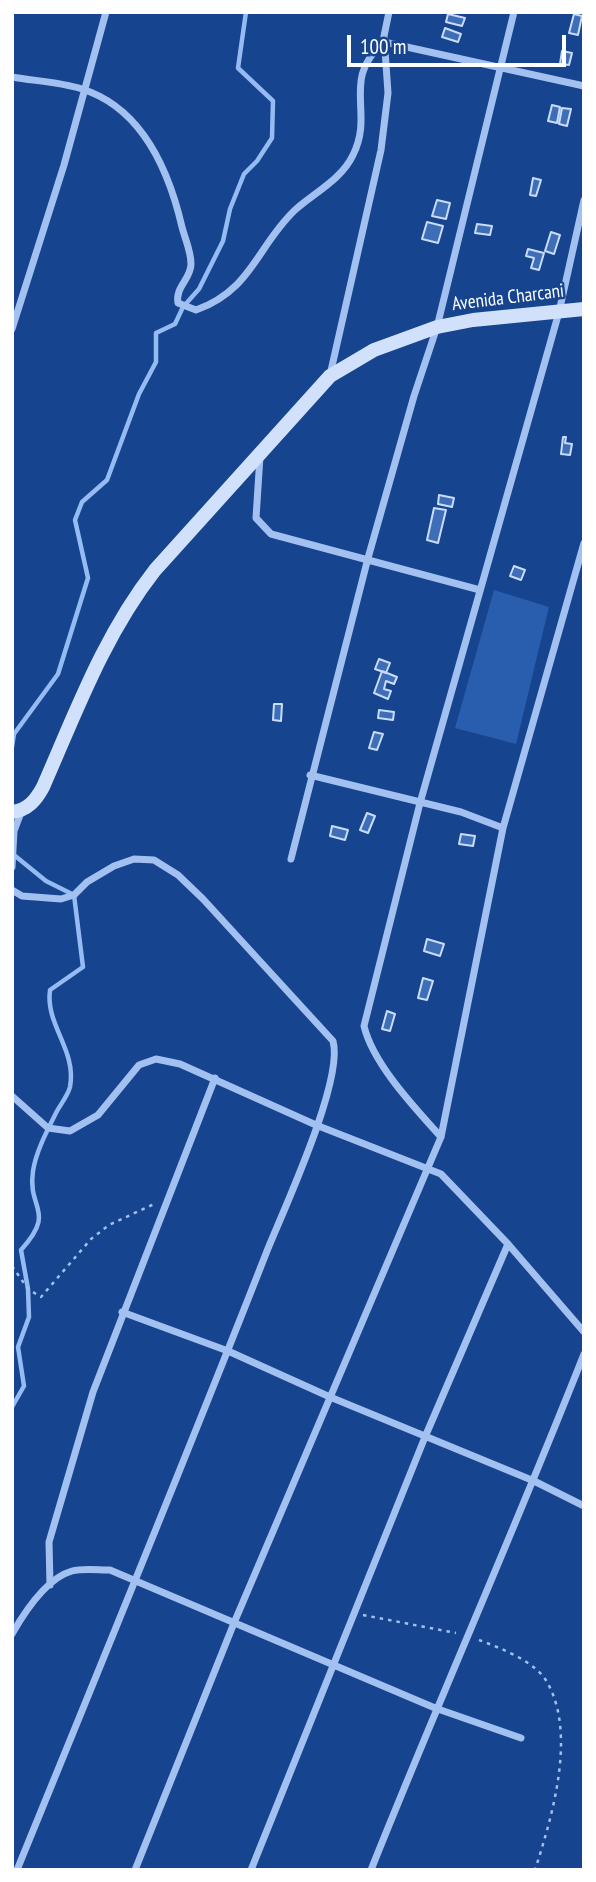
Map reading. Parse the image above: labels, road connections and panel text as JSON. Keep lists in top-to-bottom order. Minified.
{"streets":{"main road":["Avenida Charcani"]},"scale_bar":"100 m"}
